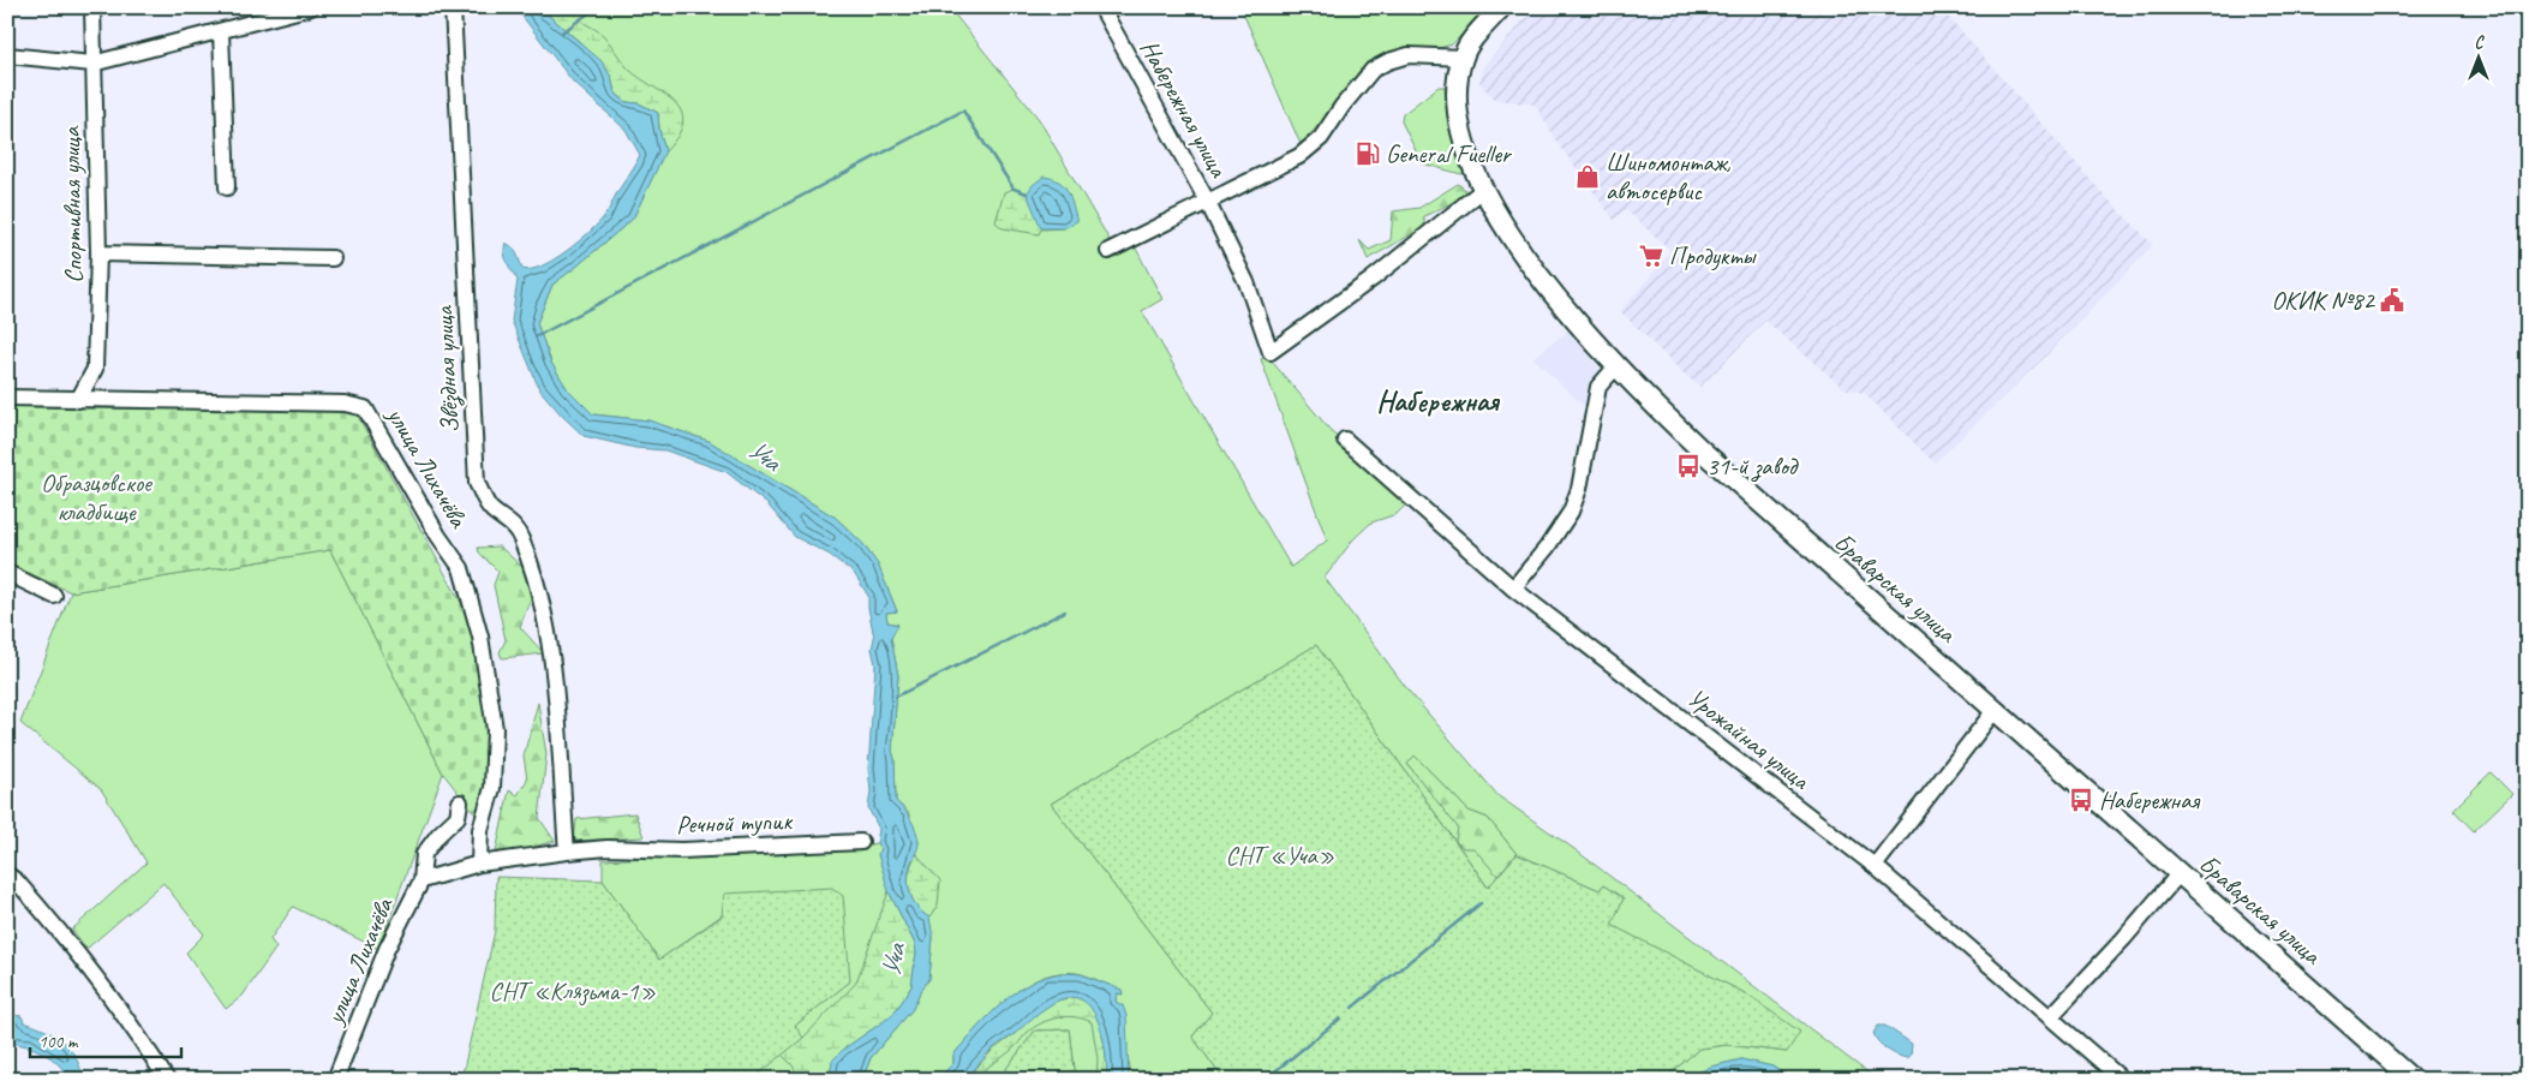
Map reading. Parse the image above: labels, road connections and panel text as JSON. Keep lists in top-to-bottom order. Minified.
{"streets":{"main road":["Браварская улица"],"street":["Набережная улица","Спортивная улица","Звёздная улица","улица Лихачёва","Урожайная улица","Речной тупик"]},"crossings":[["Спортивная улица","улица Лихачёва"],["Звёздная улица","Речной тупик"],["улица Лихачёва","Речной тупик"]],"districts":["Набережная"],"water":["Уча"],"parks":["Образцовское кладбище","СНТ «Уча»","СНТ «Клязьма-1»"],"places":{"fuel station":["General Fueller"],"shop":["Шиномонтаж, автосервис"],"supermarket":["Продукты"],"public building":["ОКИК №82"],"bus stop":["31-й завод","Набережная"]},"scale_bar":"100 m","north":"top"}
